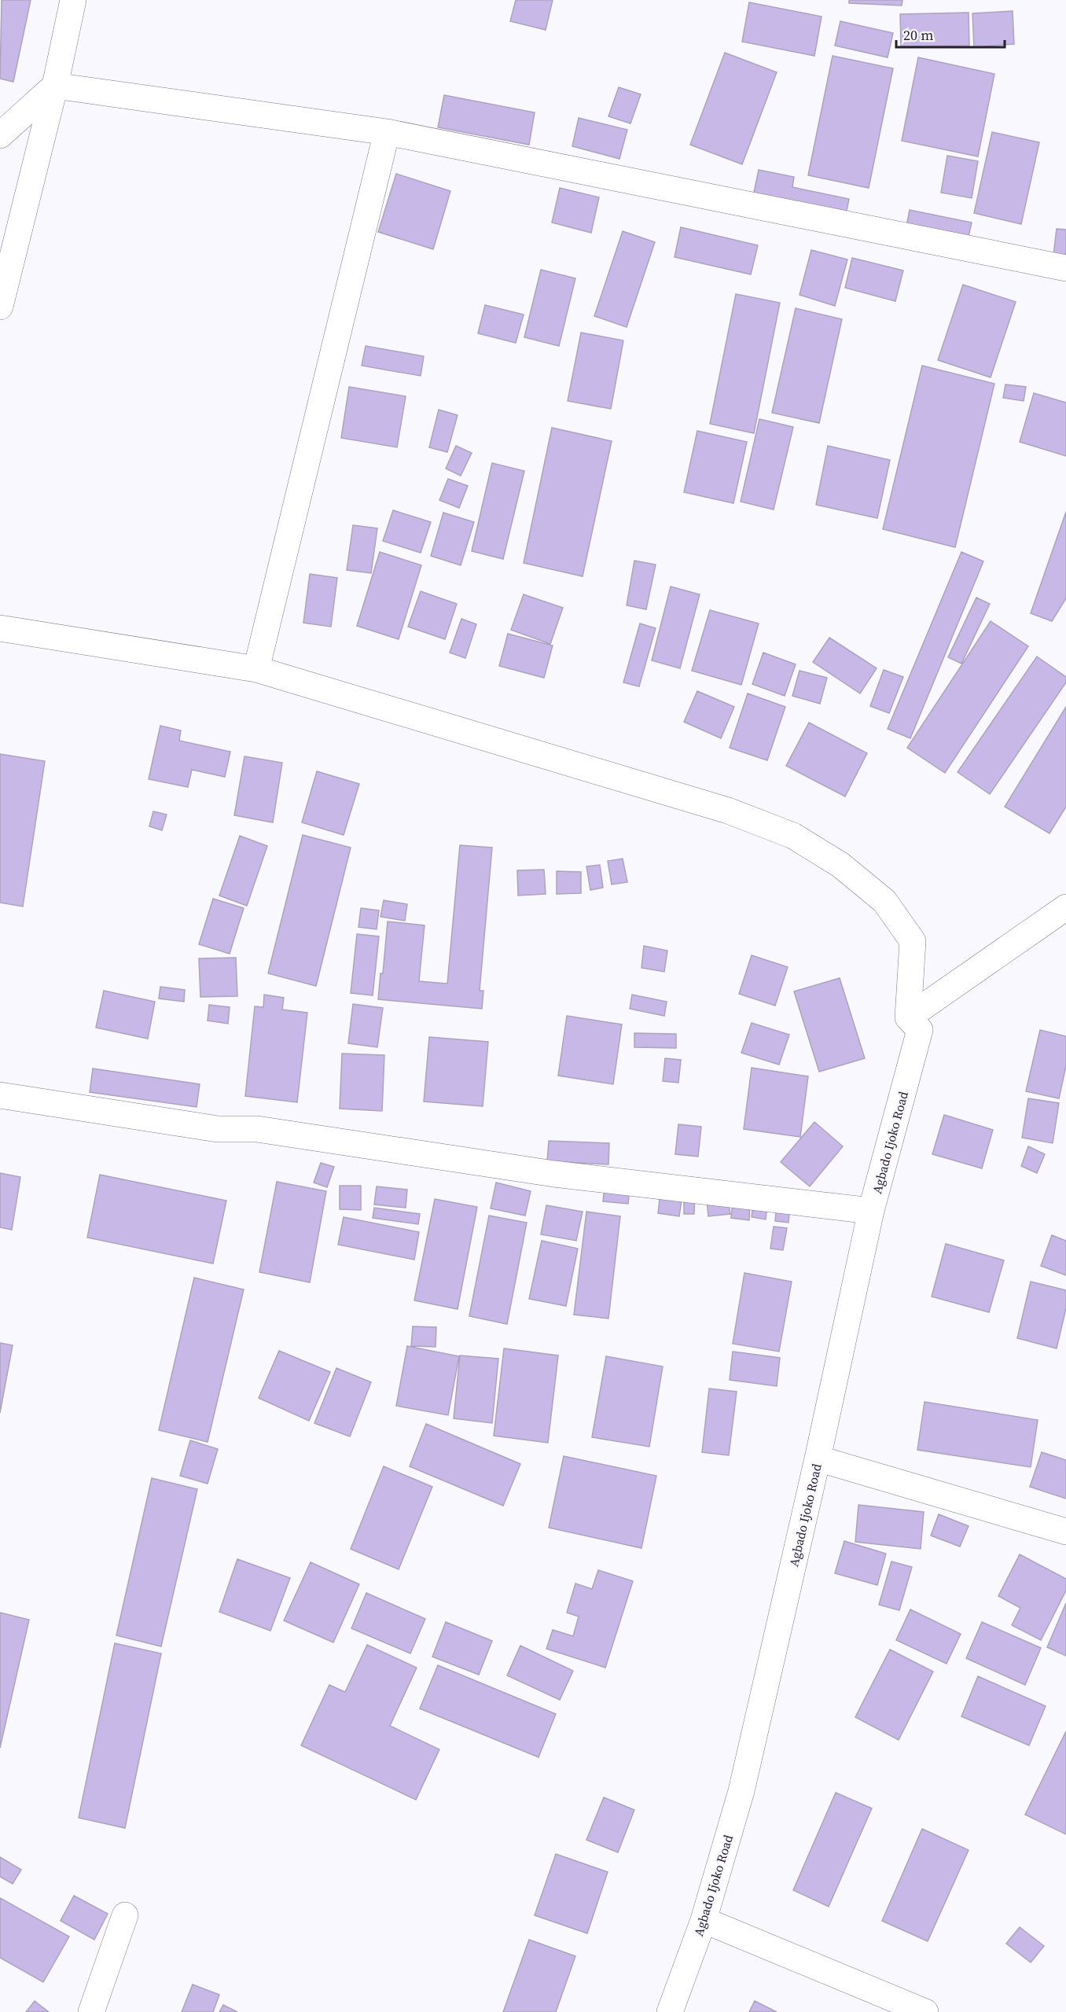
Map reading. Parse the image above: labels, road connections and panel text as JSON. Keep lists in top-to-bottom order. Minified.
{"streets":{"street":["Agbado Ijoko Road"]},"scale_bar":"20 m"}
